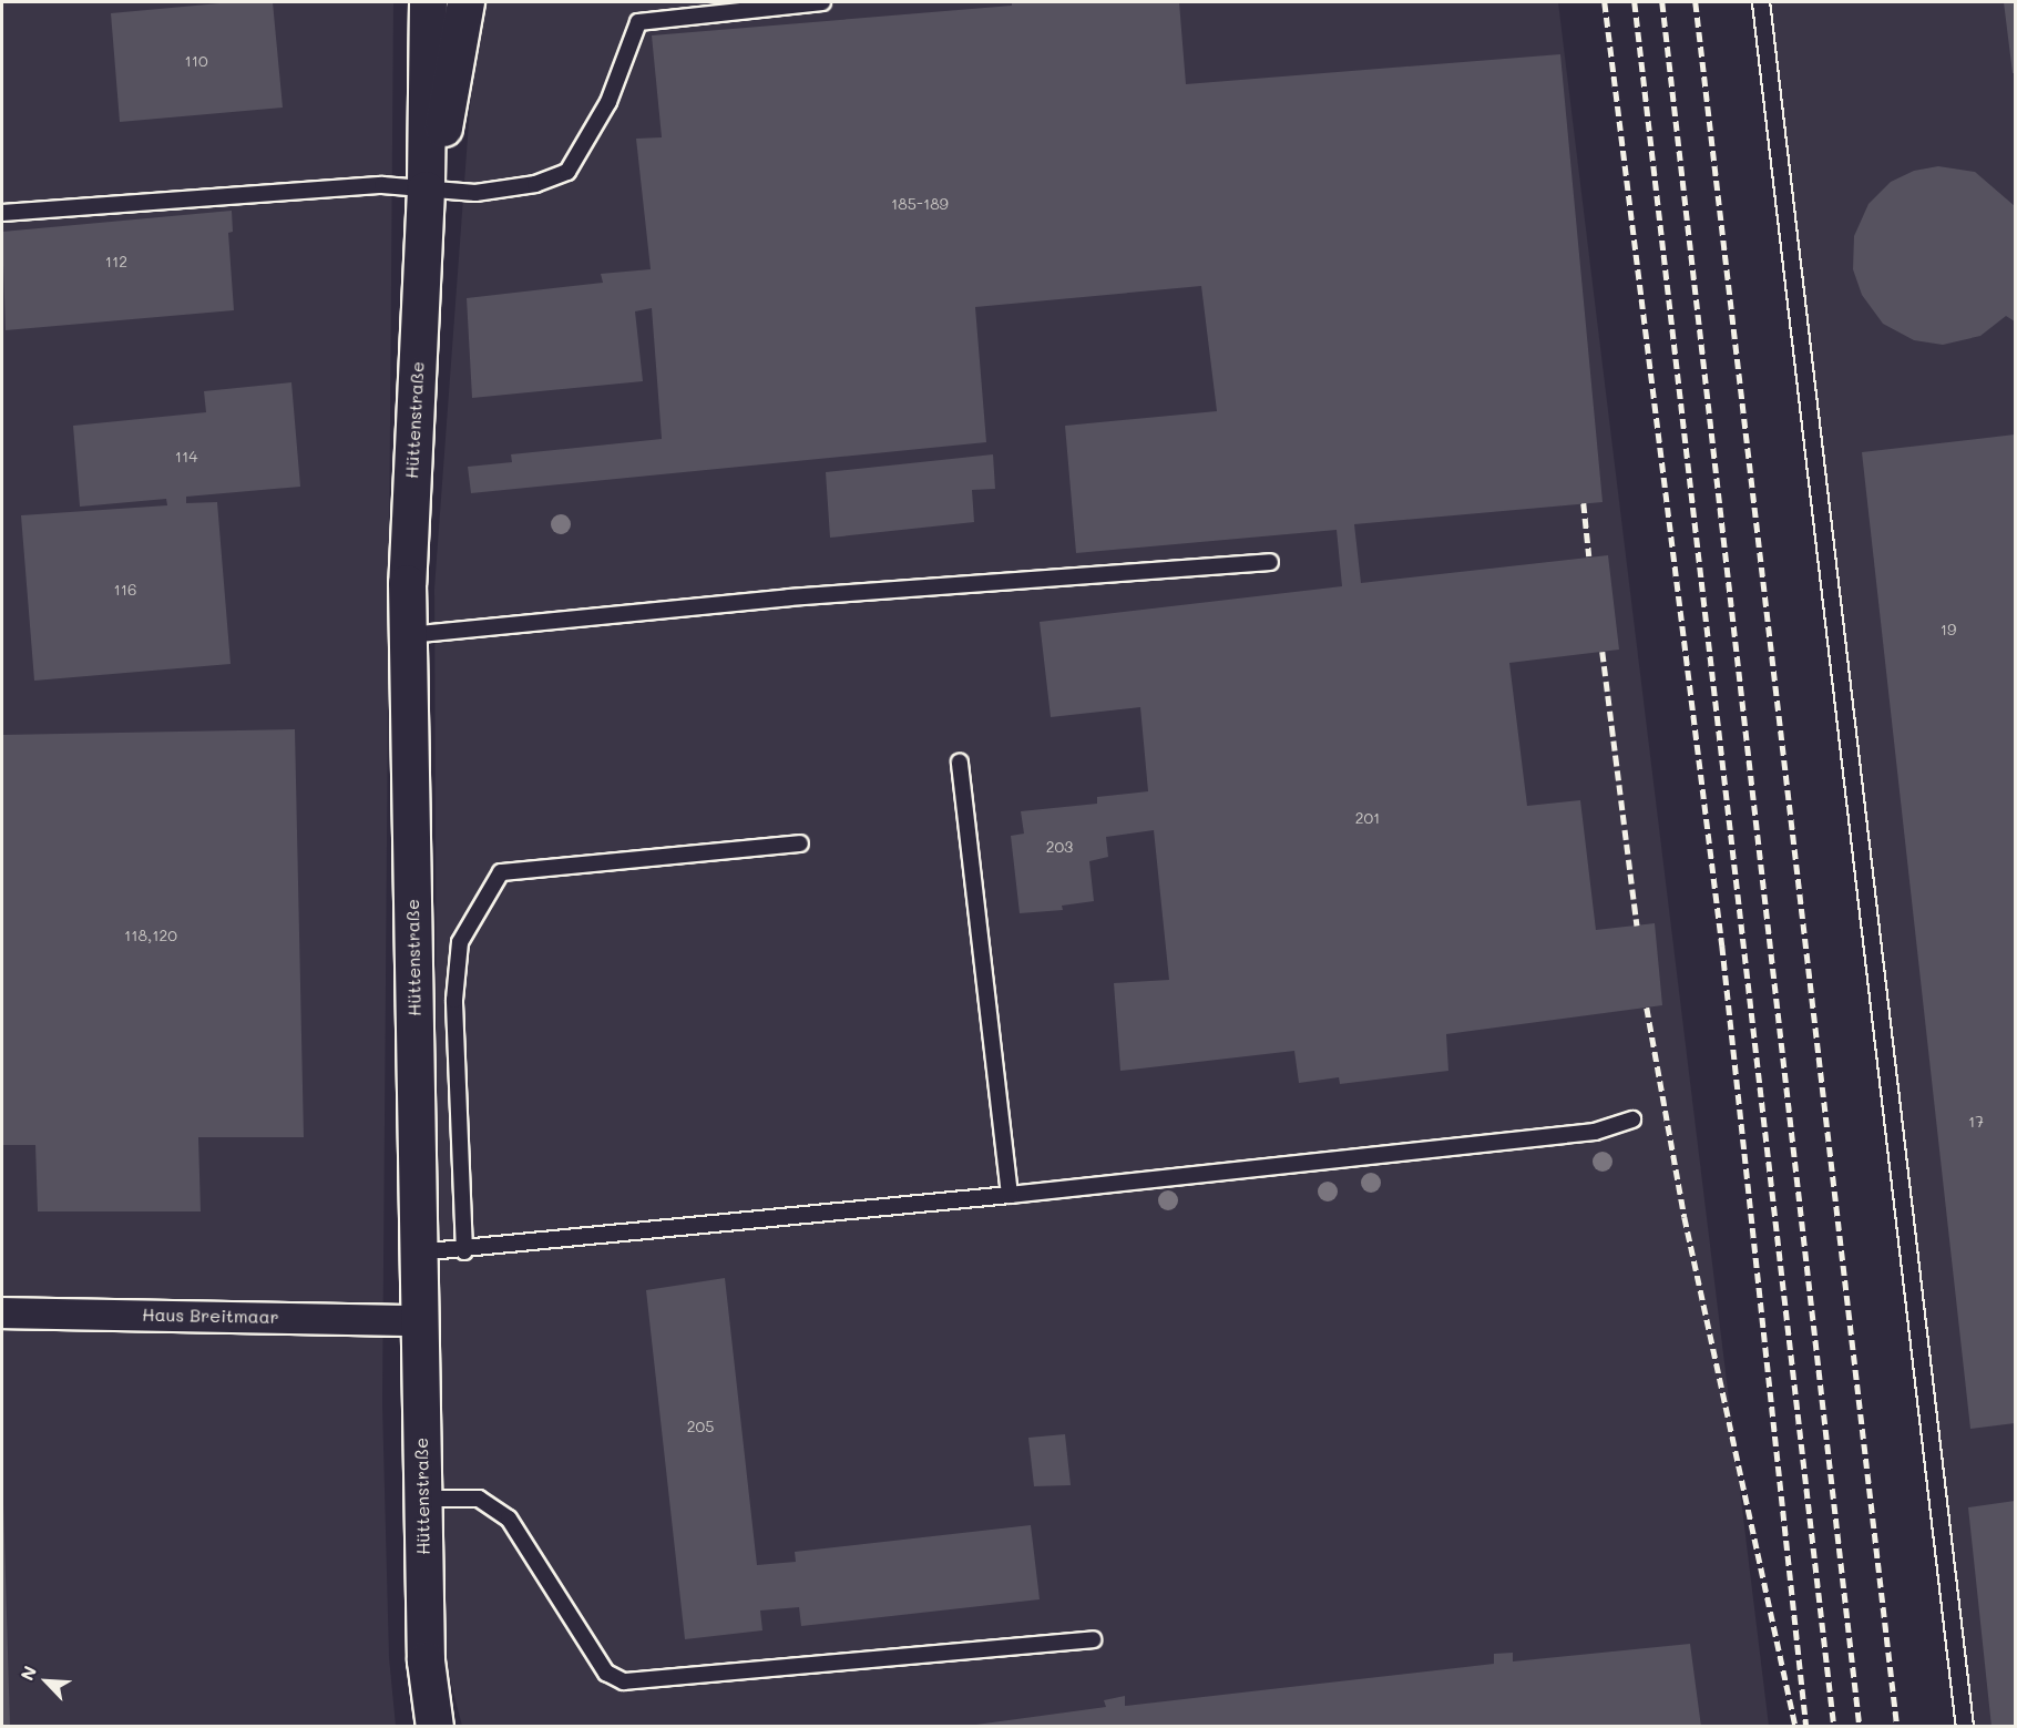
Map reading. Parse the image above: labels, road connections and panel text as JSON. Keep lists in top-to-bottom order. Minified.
{"streets":{"street":["Hüttenstraße","Haus Breitmaar"]},"crossings":[["Hüttenstraße","Haus Breitmaar"]],"house_numbers":["110","185-189","112","114","116","19","201","203","118,120","17","205"],"north":"top left"}
